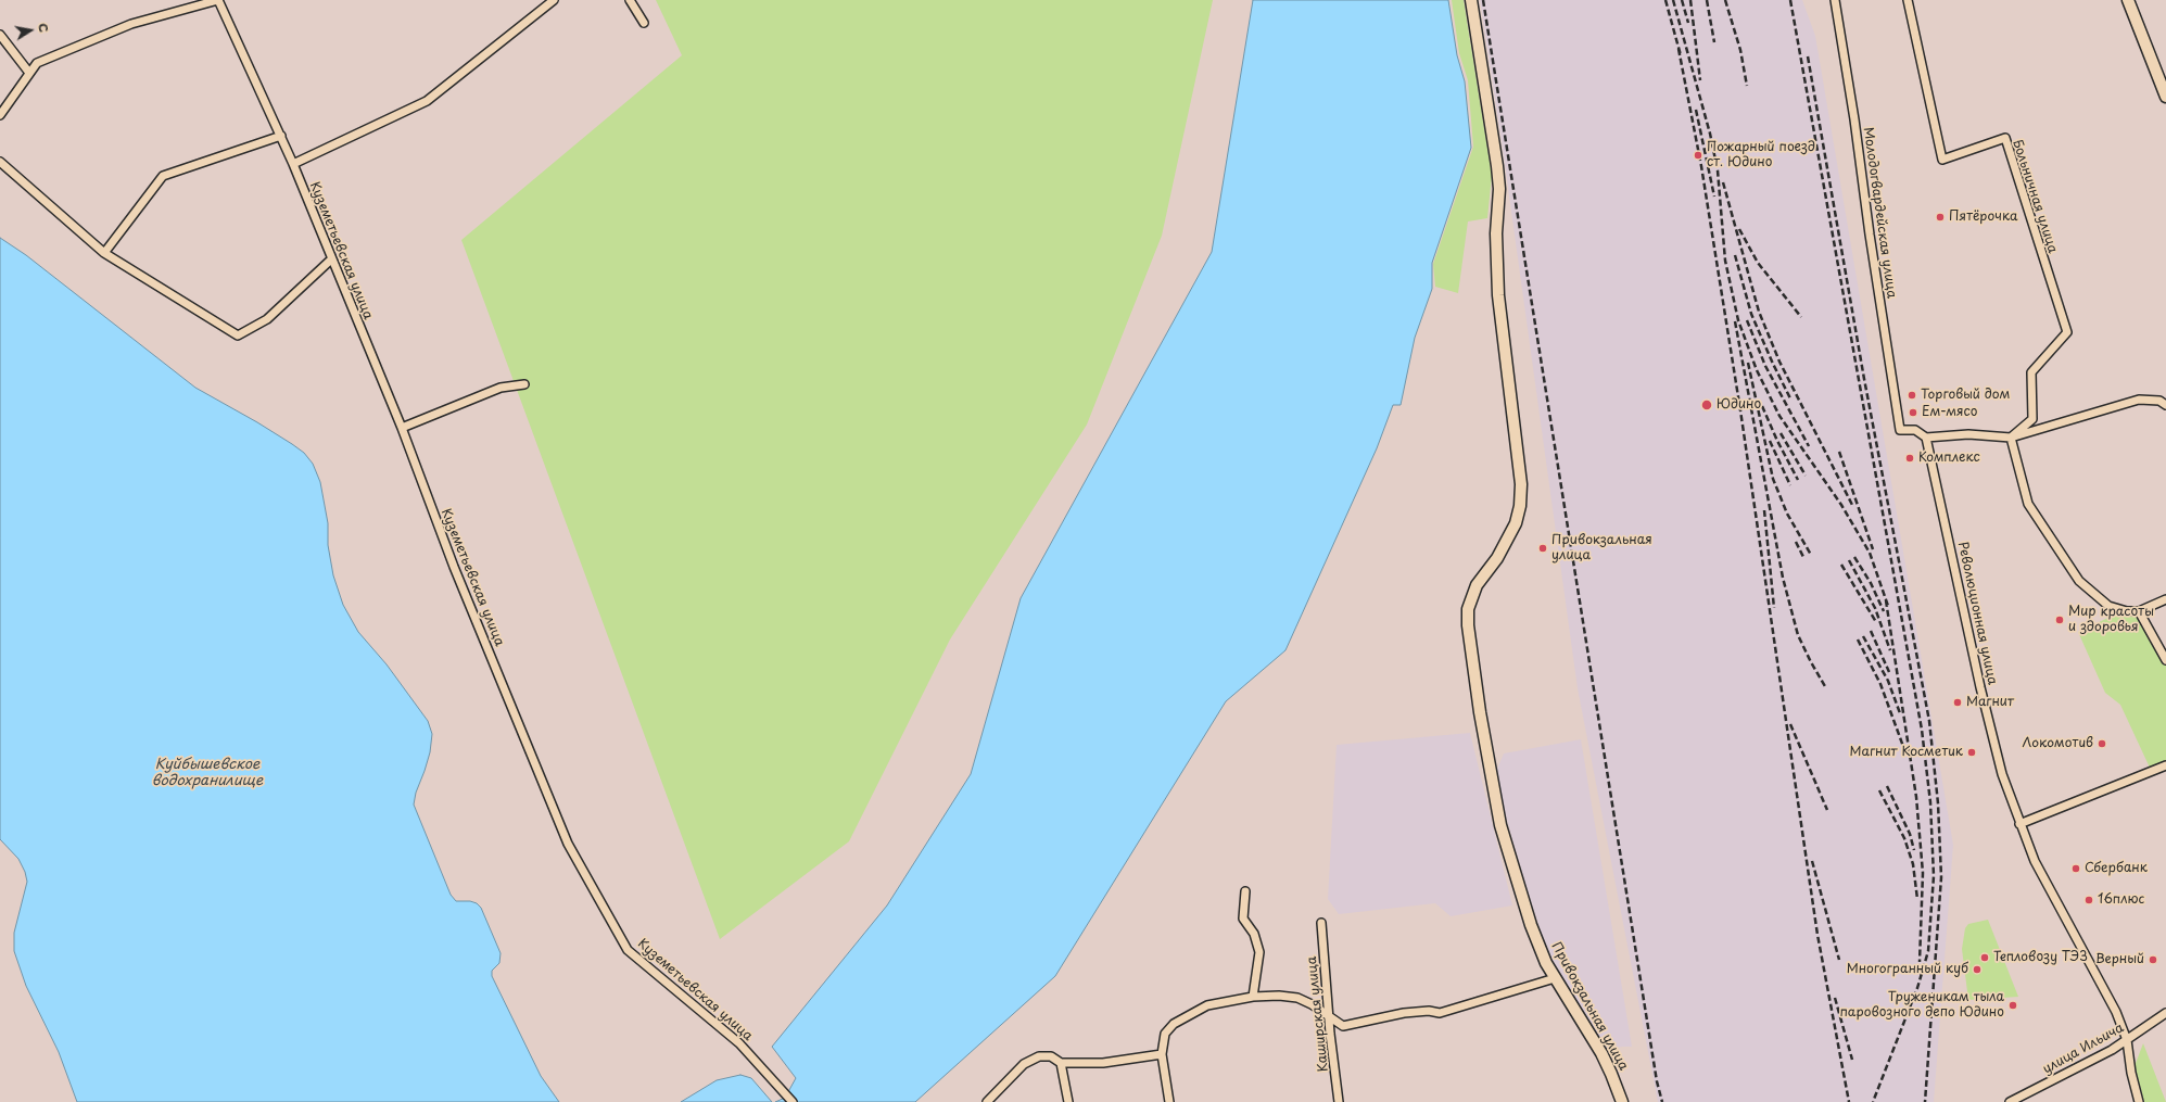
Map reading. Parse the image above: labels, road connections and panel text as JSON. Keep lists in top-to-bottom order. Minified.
{"streets":{"main road":["Привокзальная улица"],"street":["Больничная улица","Молодогвардейская улица","Куземетьевская улица","Революционная улица","Каширская улица","улица Ильича"]},"crossings":[["Молодогвардейская улица","Революционная улица"],["Революционная улица","улица Ильича"]],"water":["Куйбышевское водохранилище"],"places":["Пожарный поезд ст. Юдино","Пятёрочка","Торговый дом","Юдино","Ем-мясо","Комплекс","Привокзальная улица","Мир красоты и здоровья","Магнит","Локомотив","Магнит Косметик","Сбербанк","16плюс","Тепловозу ТЭ3","Верный","Многогранный куб","Труженикам тыла паровозного депо Юдино"],"north":"right"}
